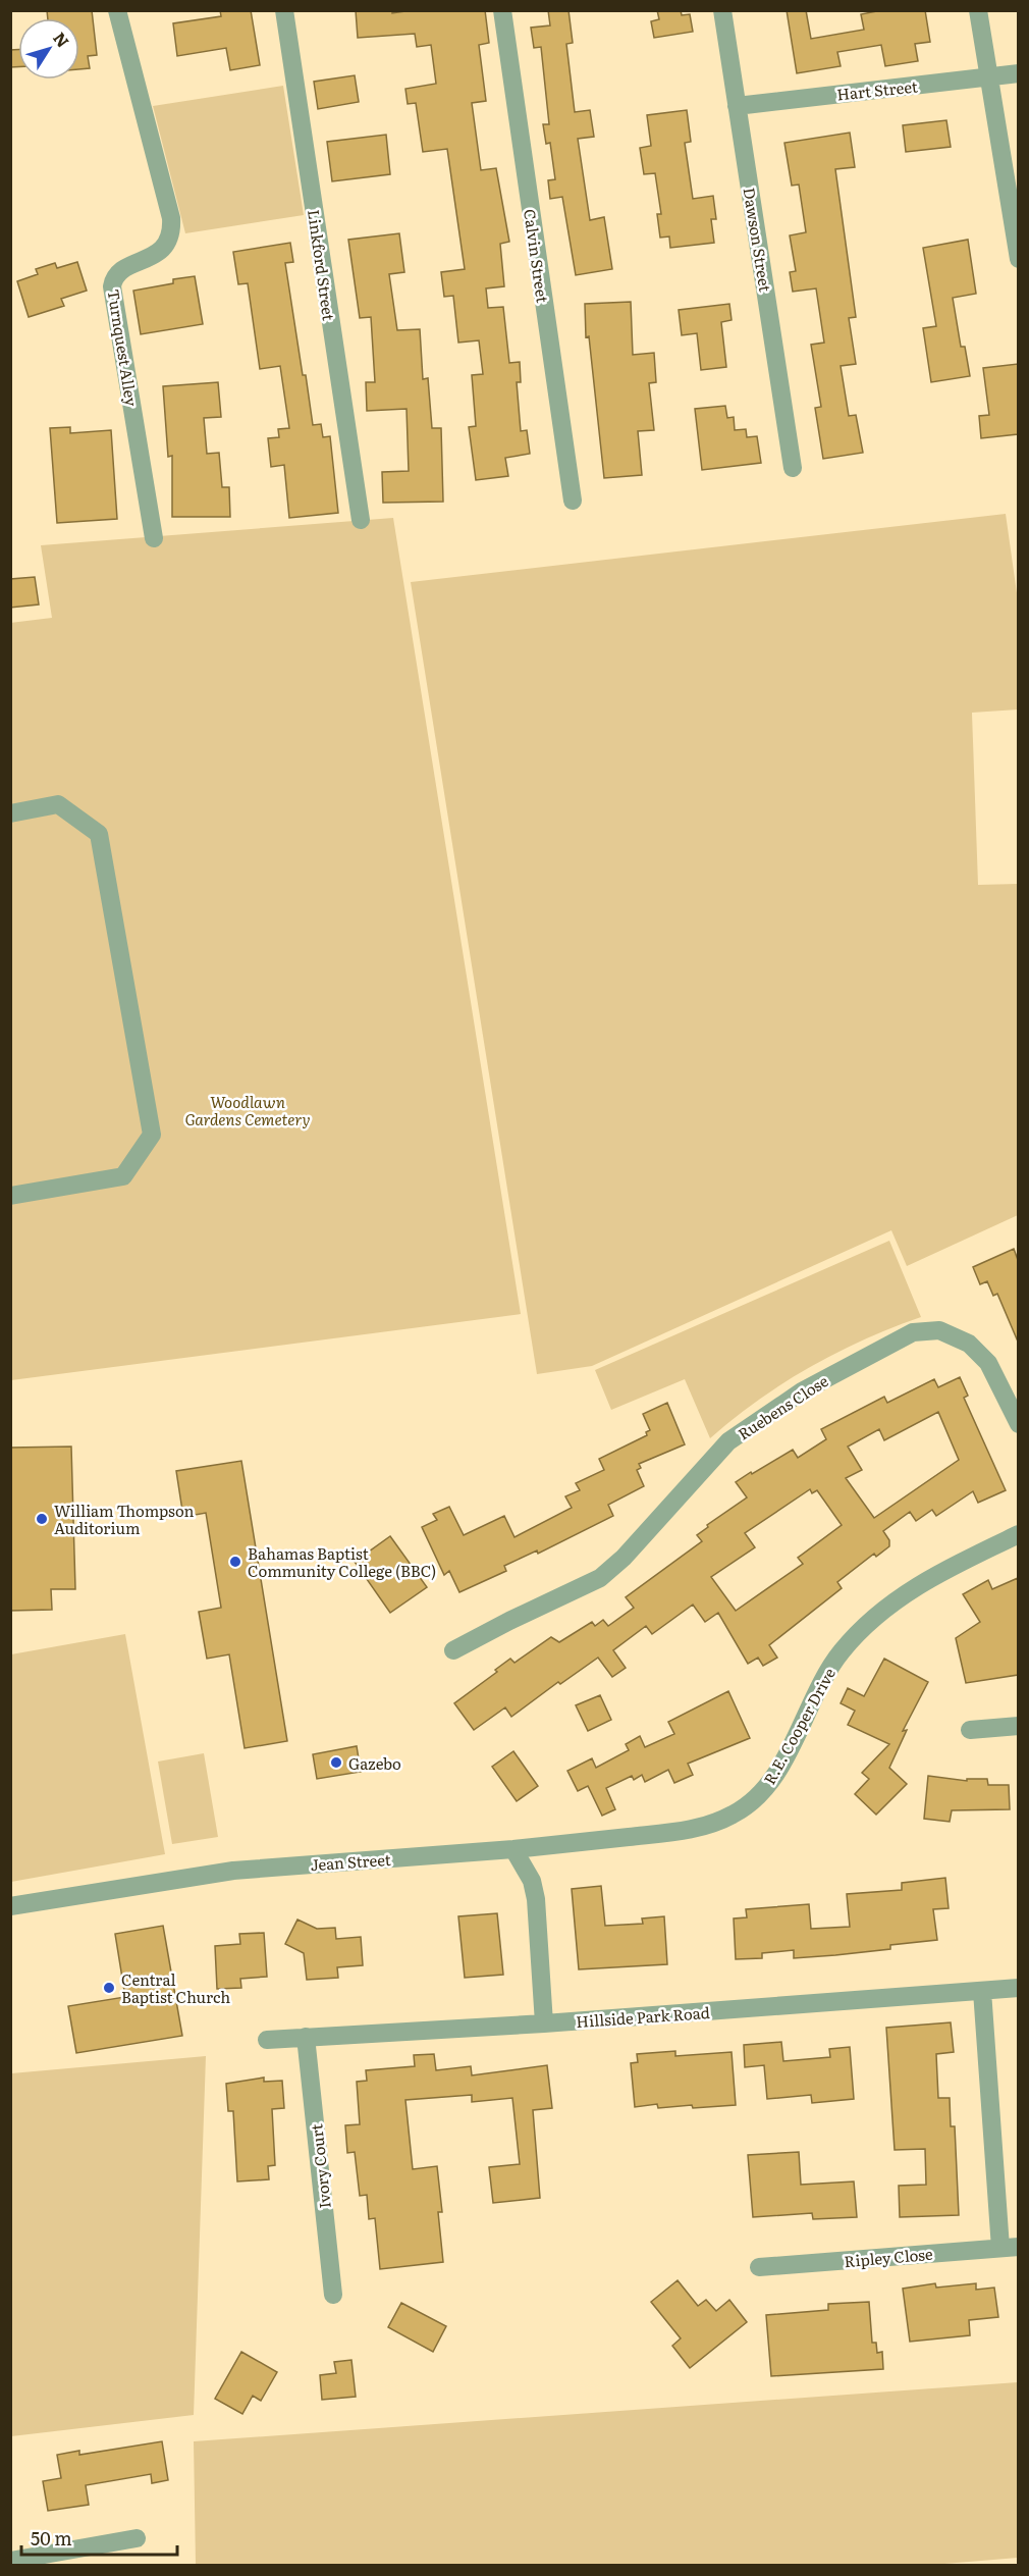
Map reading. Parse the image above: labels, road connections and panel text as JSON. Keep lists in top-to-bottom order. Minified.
{"streets":{"street":["Hart Street","Dawson Street","Calvin Street","Linkford Street","Turnquest Alley","Ruebens Close","R.E. Cooper Drive","Jean Street","Hillside Park Road","Ivory Court","Ripley Close"]},"crossings":[["Hart Street","Dawson Street"],["R.E. Cooper Drive","Jean Street"],["Hillside Park Road","Ivory Court"]],"parks":["Woodlawn Gardens Cemetery"],"places":["William Thompson Auditorium","Bahamas Baptist Community College (BBC)","Gazebo","Central Baptist Church"],"scale_bar":"50 m","north":"top right"}
